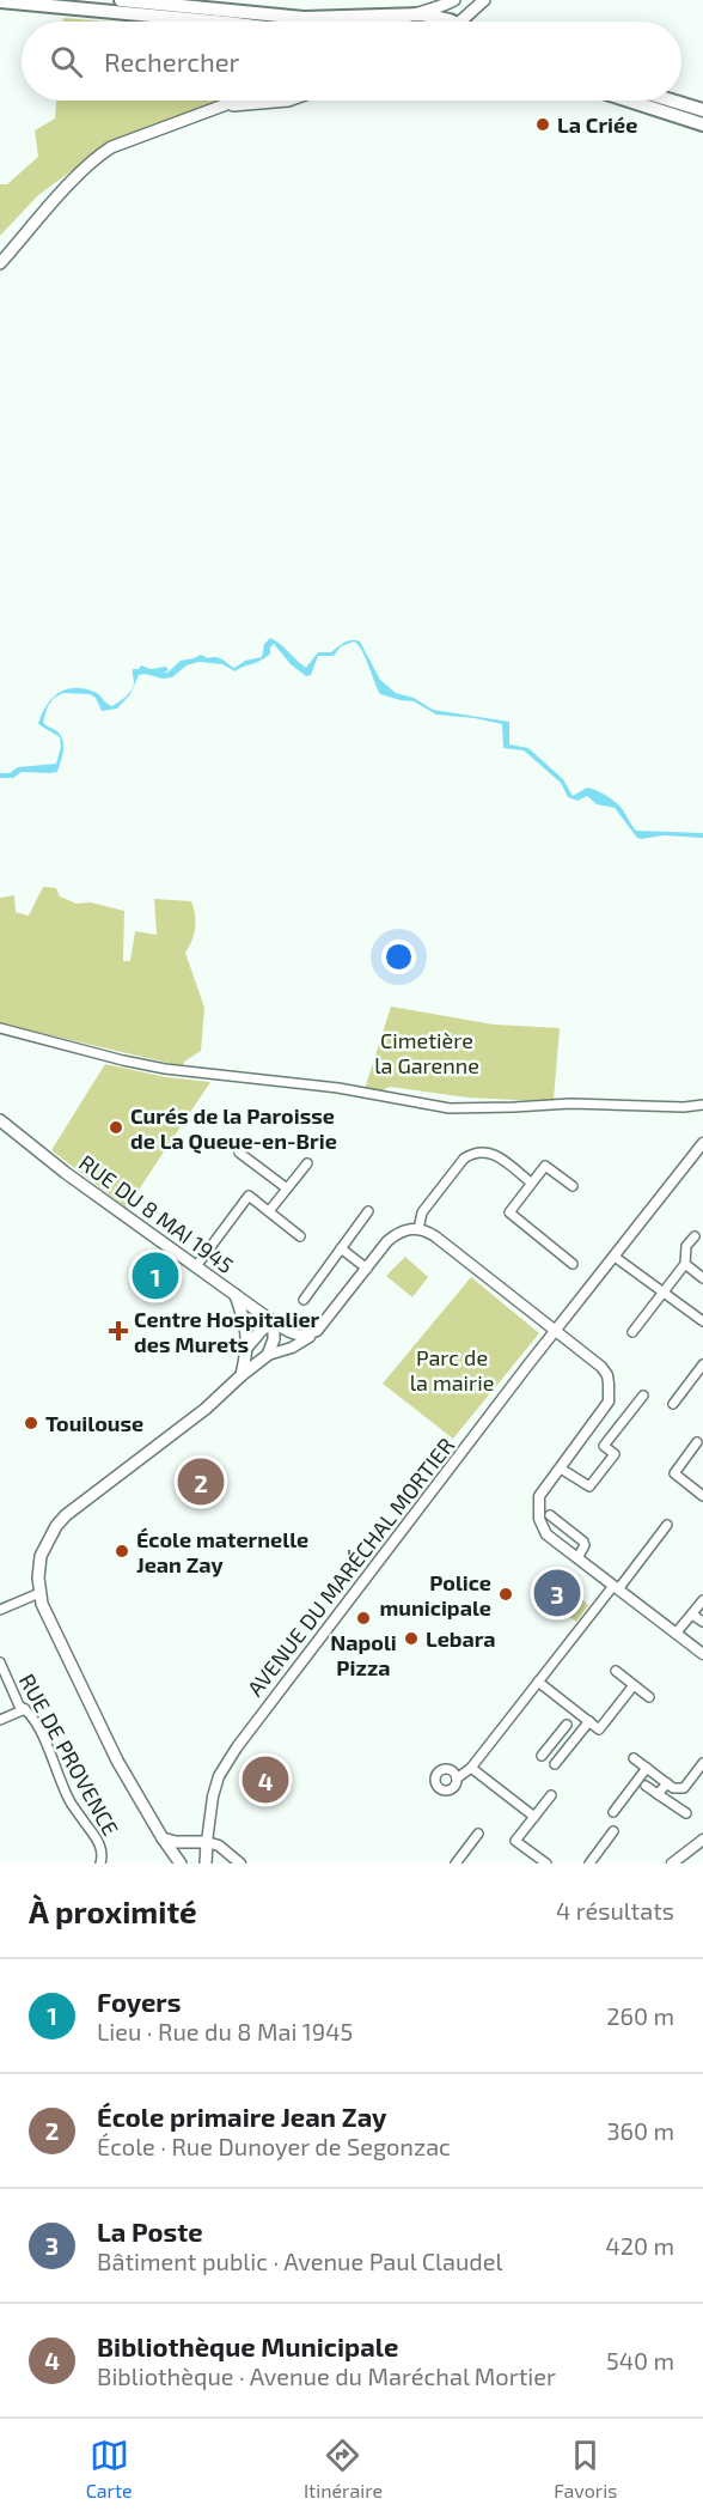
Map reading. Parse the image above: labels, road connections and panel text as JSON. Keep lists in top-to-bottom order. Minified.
{"streets":{"main road":["RUE DU 8 MAI 1945"],"street":["AVENUE DU MARÉCHAL MORTIER","RUE DE PROVENCE"]},"parks":["Cimetière la Garenne","Parc de la mairie"],"places":{"other":["La Criée","Curés de la Paroisse de La Queue-en-Brie","Touilouse","École maternelle Jean Zay","Police municipale","Napoli Pizza","Lebara"],"health":["Centre Hospitalier des Murets"]},"page":{"search":"Rechercher","pins":["1","2","3","4"],"heading":["À proximité","4 résultats"],"list":[{"mark":"1","name":"Foyers","note":"Lieu · Rue du 8 Mai 1945","value":"260 m"},{"mark":"2","name":"École primaire Jean Zay","note":"École · Rue Dunoyer de Segonzac","value":"360 m"},{"mark":"3","name":"La Poste","note":"Bâtiment public · Avenue Paul Claudel","value":"420 m"},{"mark":"4","name":"Bibliothèque Municipale","note":"Bibliothèque · Avenue du Maréchal Mortier","value":"540 m"}],"nav":["Carte","Itinéraire","Favoris"]}}
